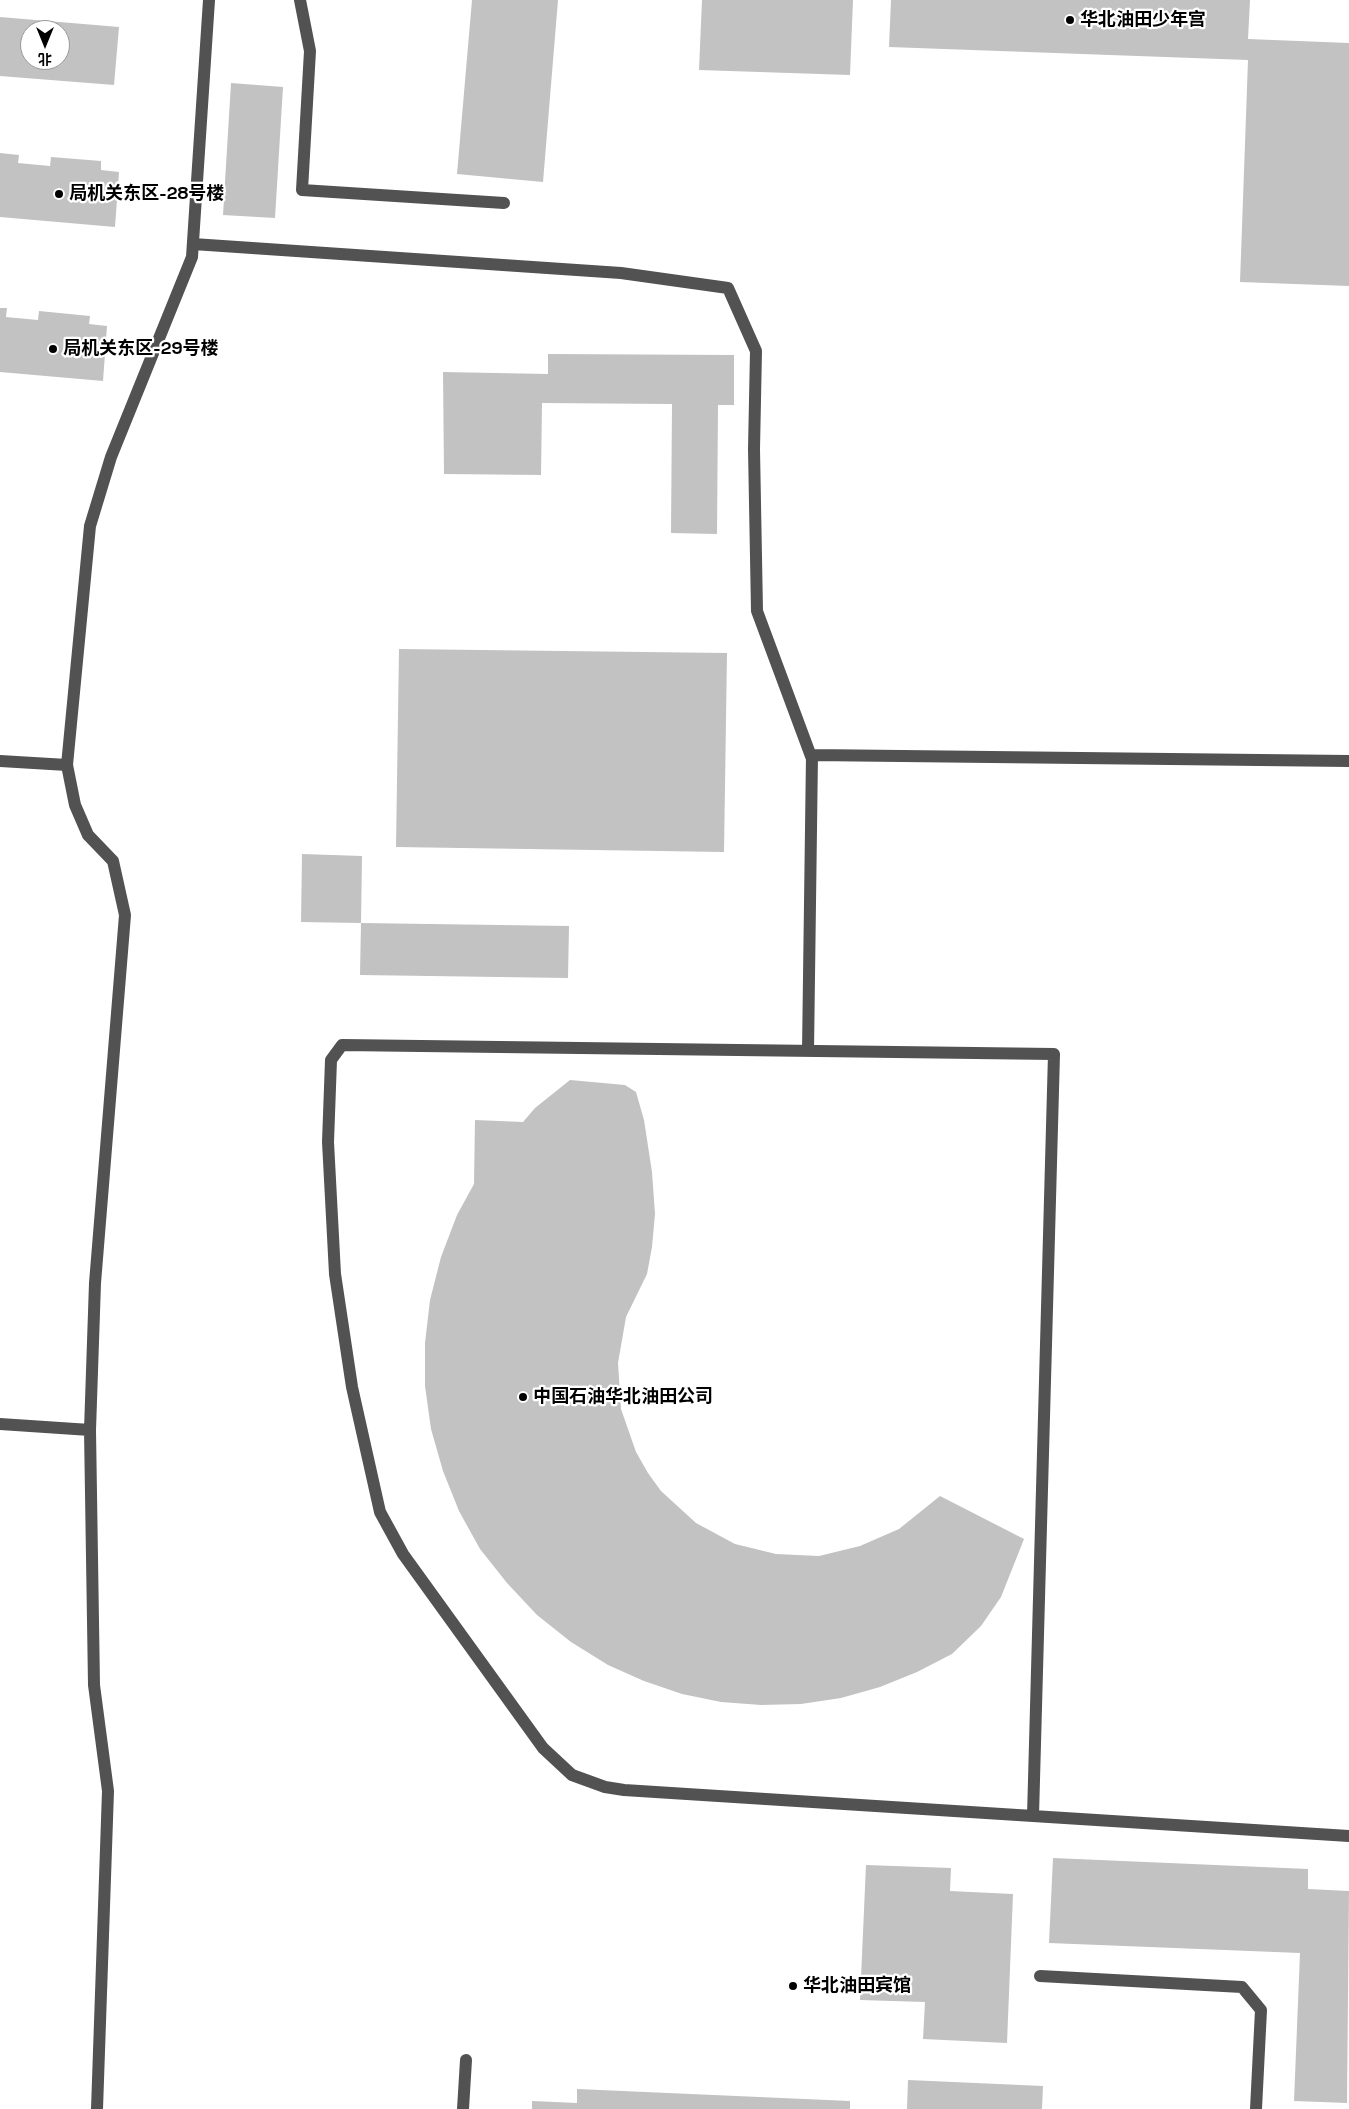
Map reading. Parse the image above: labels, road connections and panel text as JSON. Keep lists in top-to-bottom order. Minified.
{"places":["华北油田少年宫","局机关东区-28号楼","局机关东区-29号楼","中国石油华北油田公司","华北油田宾馆"],"north":"bottom"}
